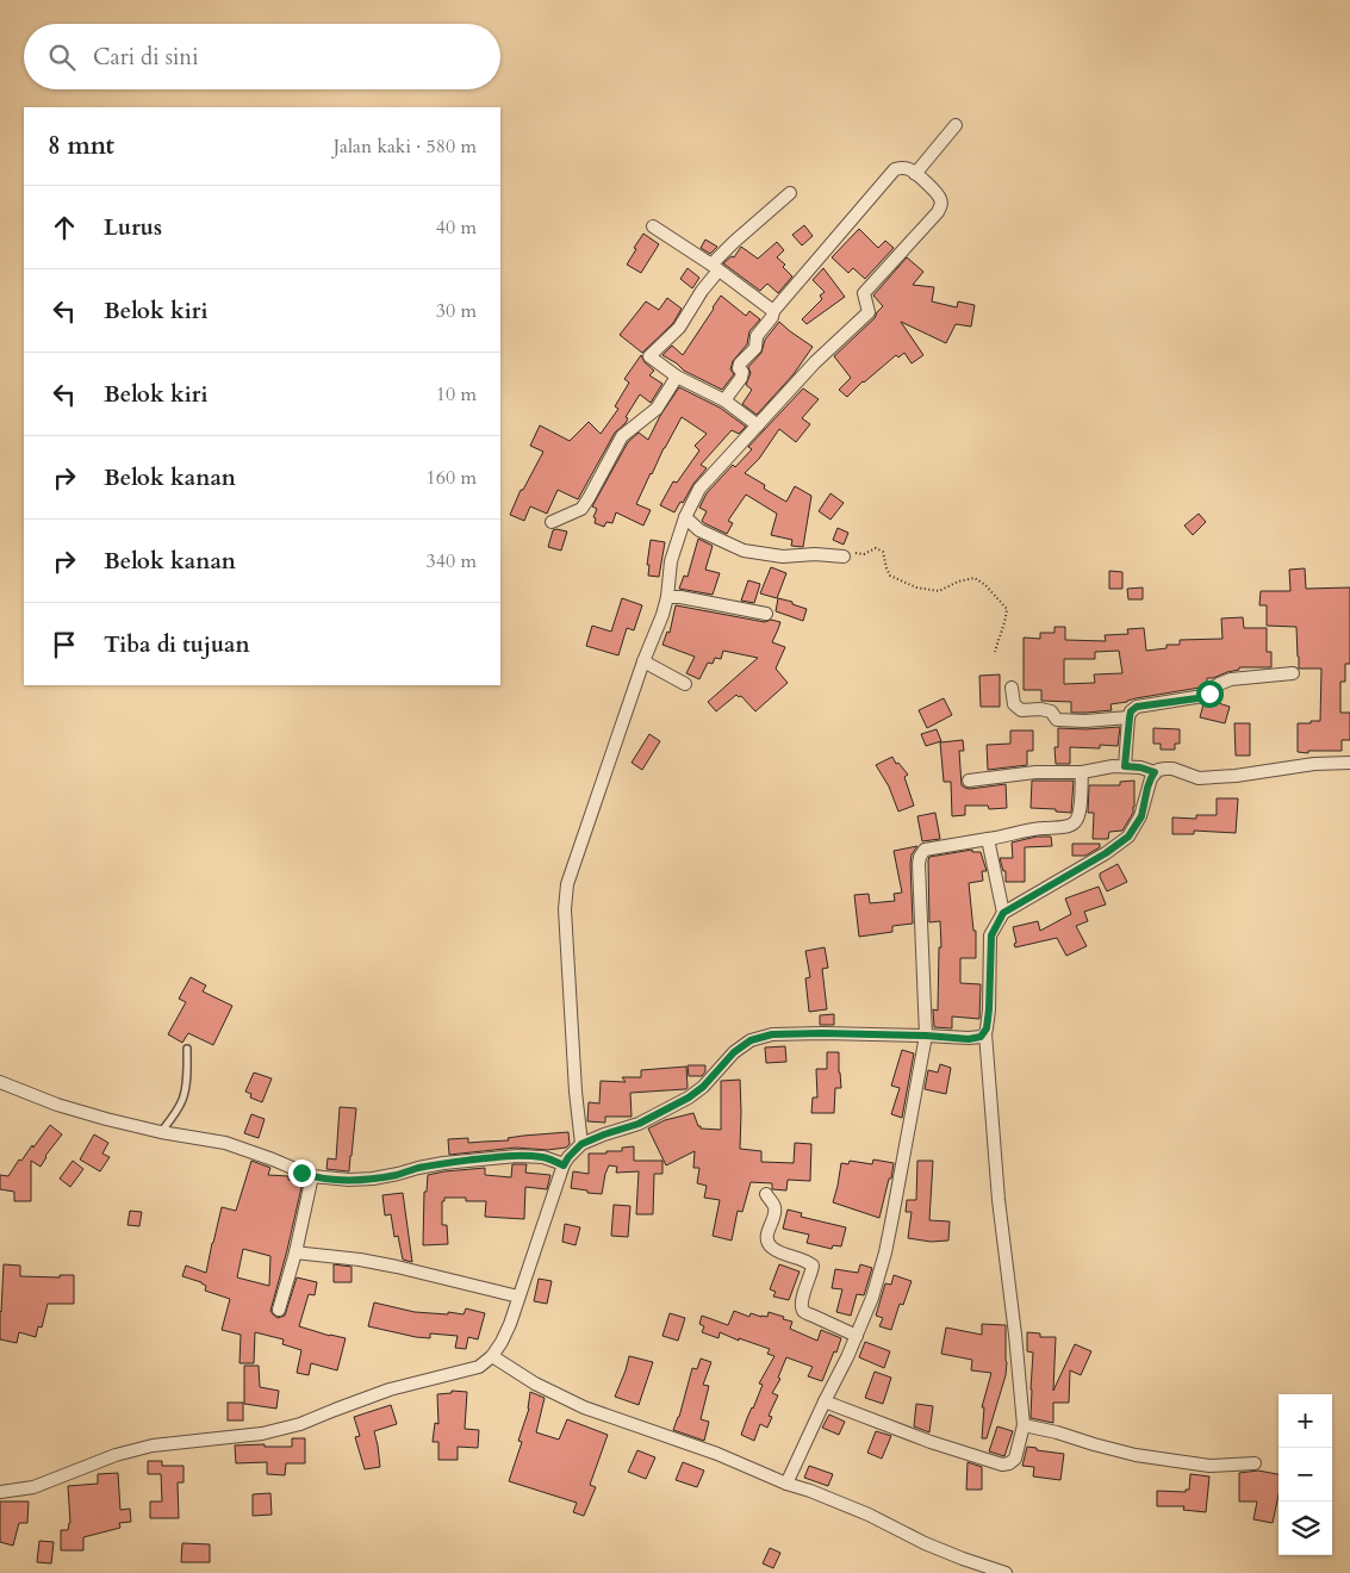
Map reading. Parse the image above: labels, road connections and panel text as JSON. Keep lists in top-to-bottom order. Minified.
{"page":{"search":"Cari di sini","heading":["8 mnt","Jalan kaki · 580 m"],"list":[["Lurus","40 m"],["Belok kiri","30 m"],["Belok kiri","10 m"],["Belok kanan","160 m"],["Belok kanan","340 m"],"Tiba di tujuan"],"map_buttons":["+","−"]}}
